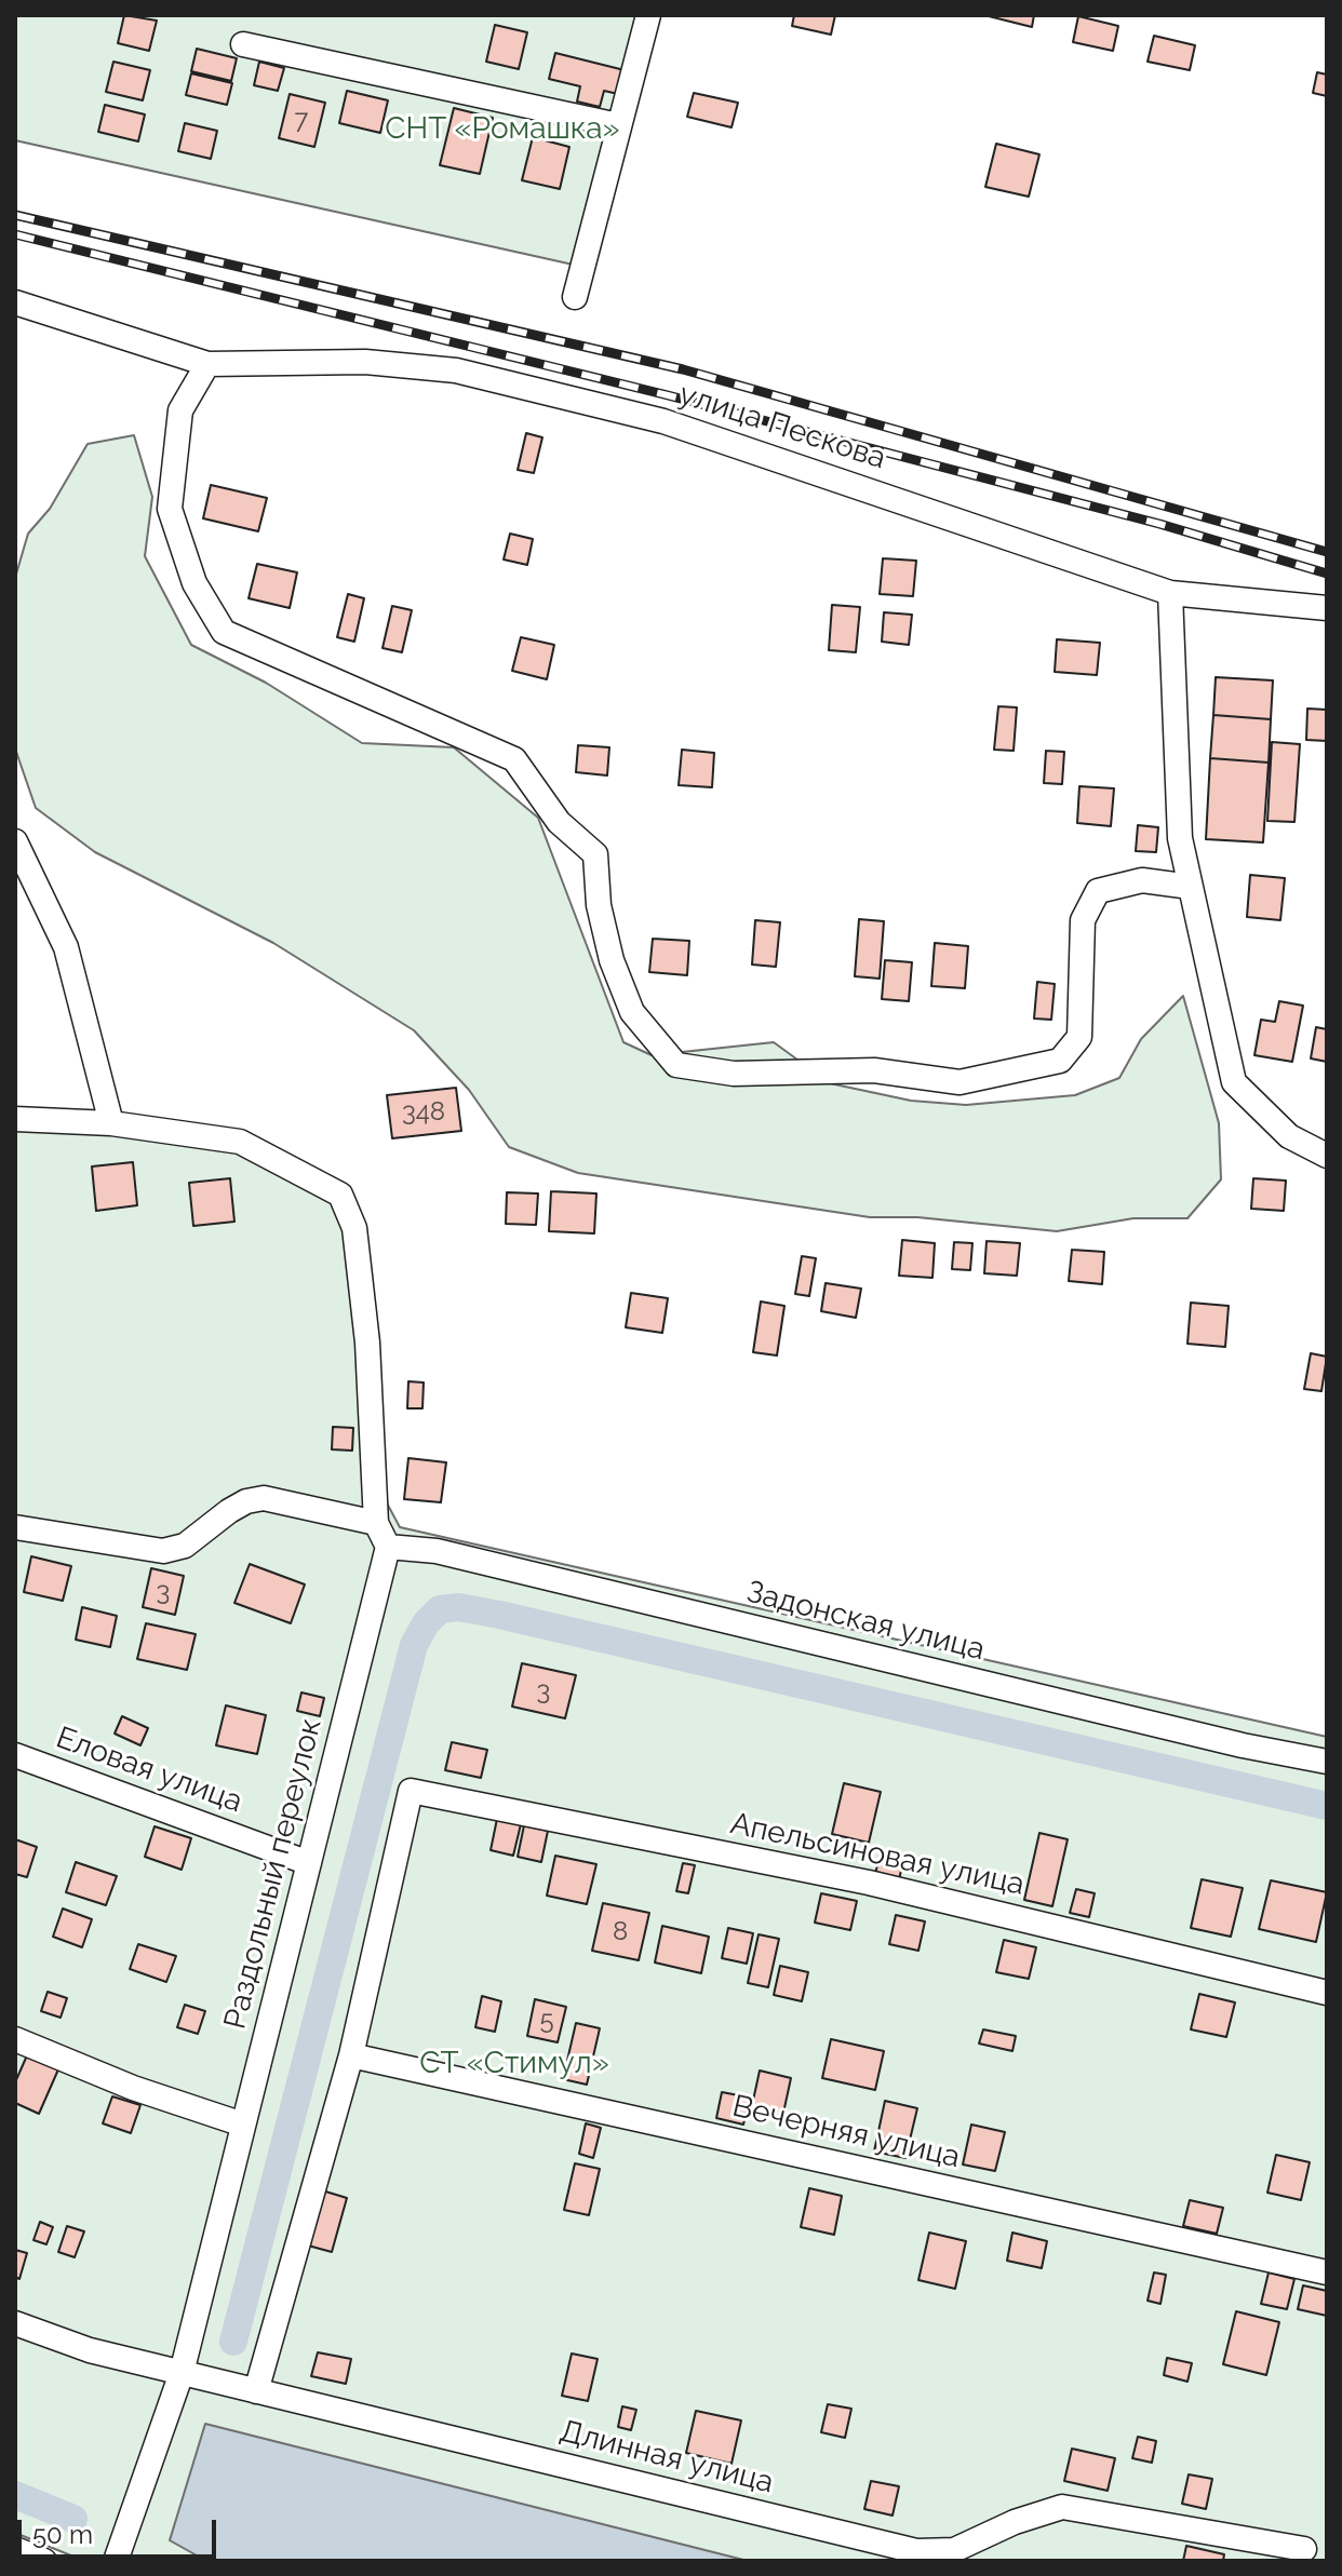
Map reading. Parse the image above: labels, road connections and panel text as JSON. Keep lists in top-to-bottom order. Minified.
{"streets":{"street":["улица Пескова","Задонская улица","Еловая улица","Апельсиновая улица","Раздольный переулок","Вечерняя улица","Длинная улица"]},"crossings":[["Задонская улица","Раздольный переулок"],["Еловая улица","Раздольный переулок"],["Апельсиновая улица","Вечерняя улица"],["Раздольный переулок","Длинная улица"]],"parks":["СНТ «Ромашка»","СТ «Стимул»"],"house_numbers":["7","348","3","3","8","5"],"scale_bar":"50 m"}
